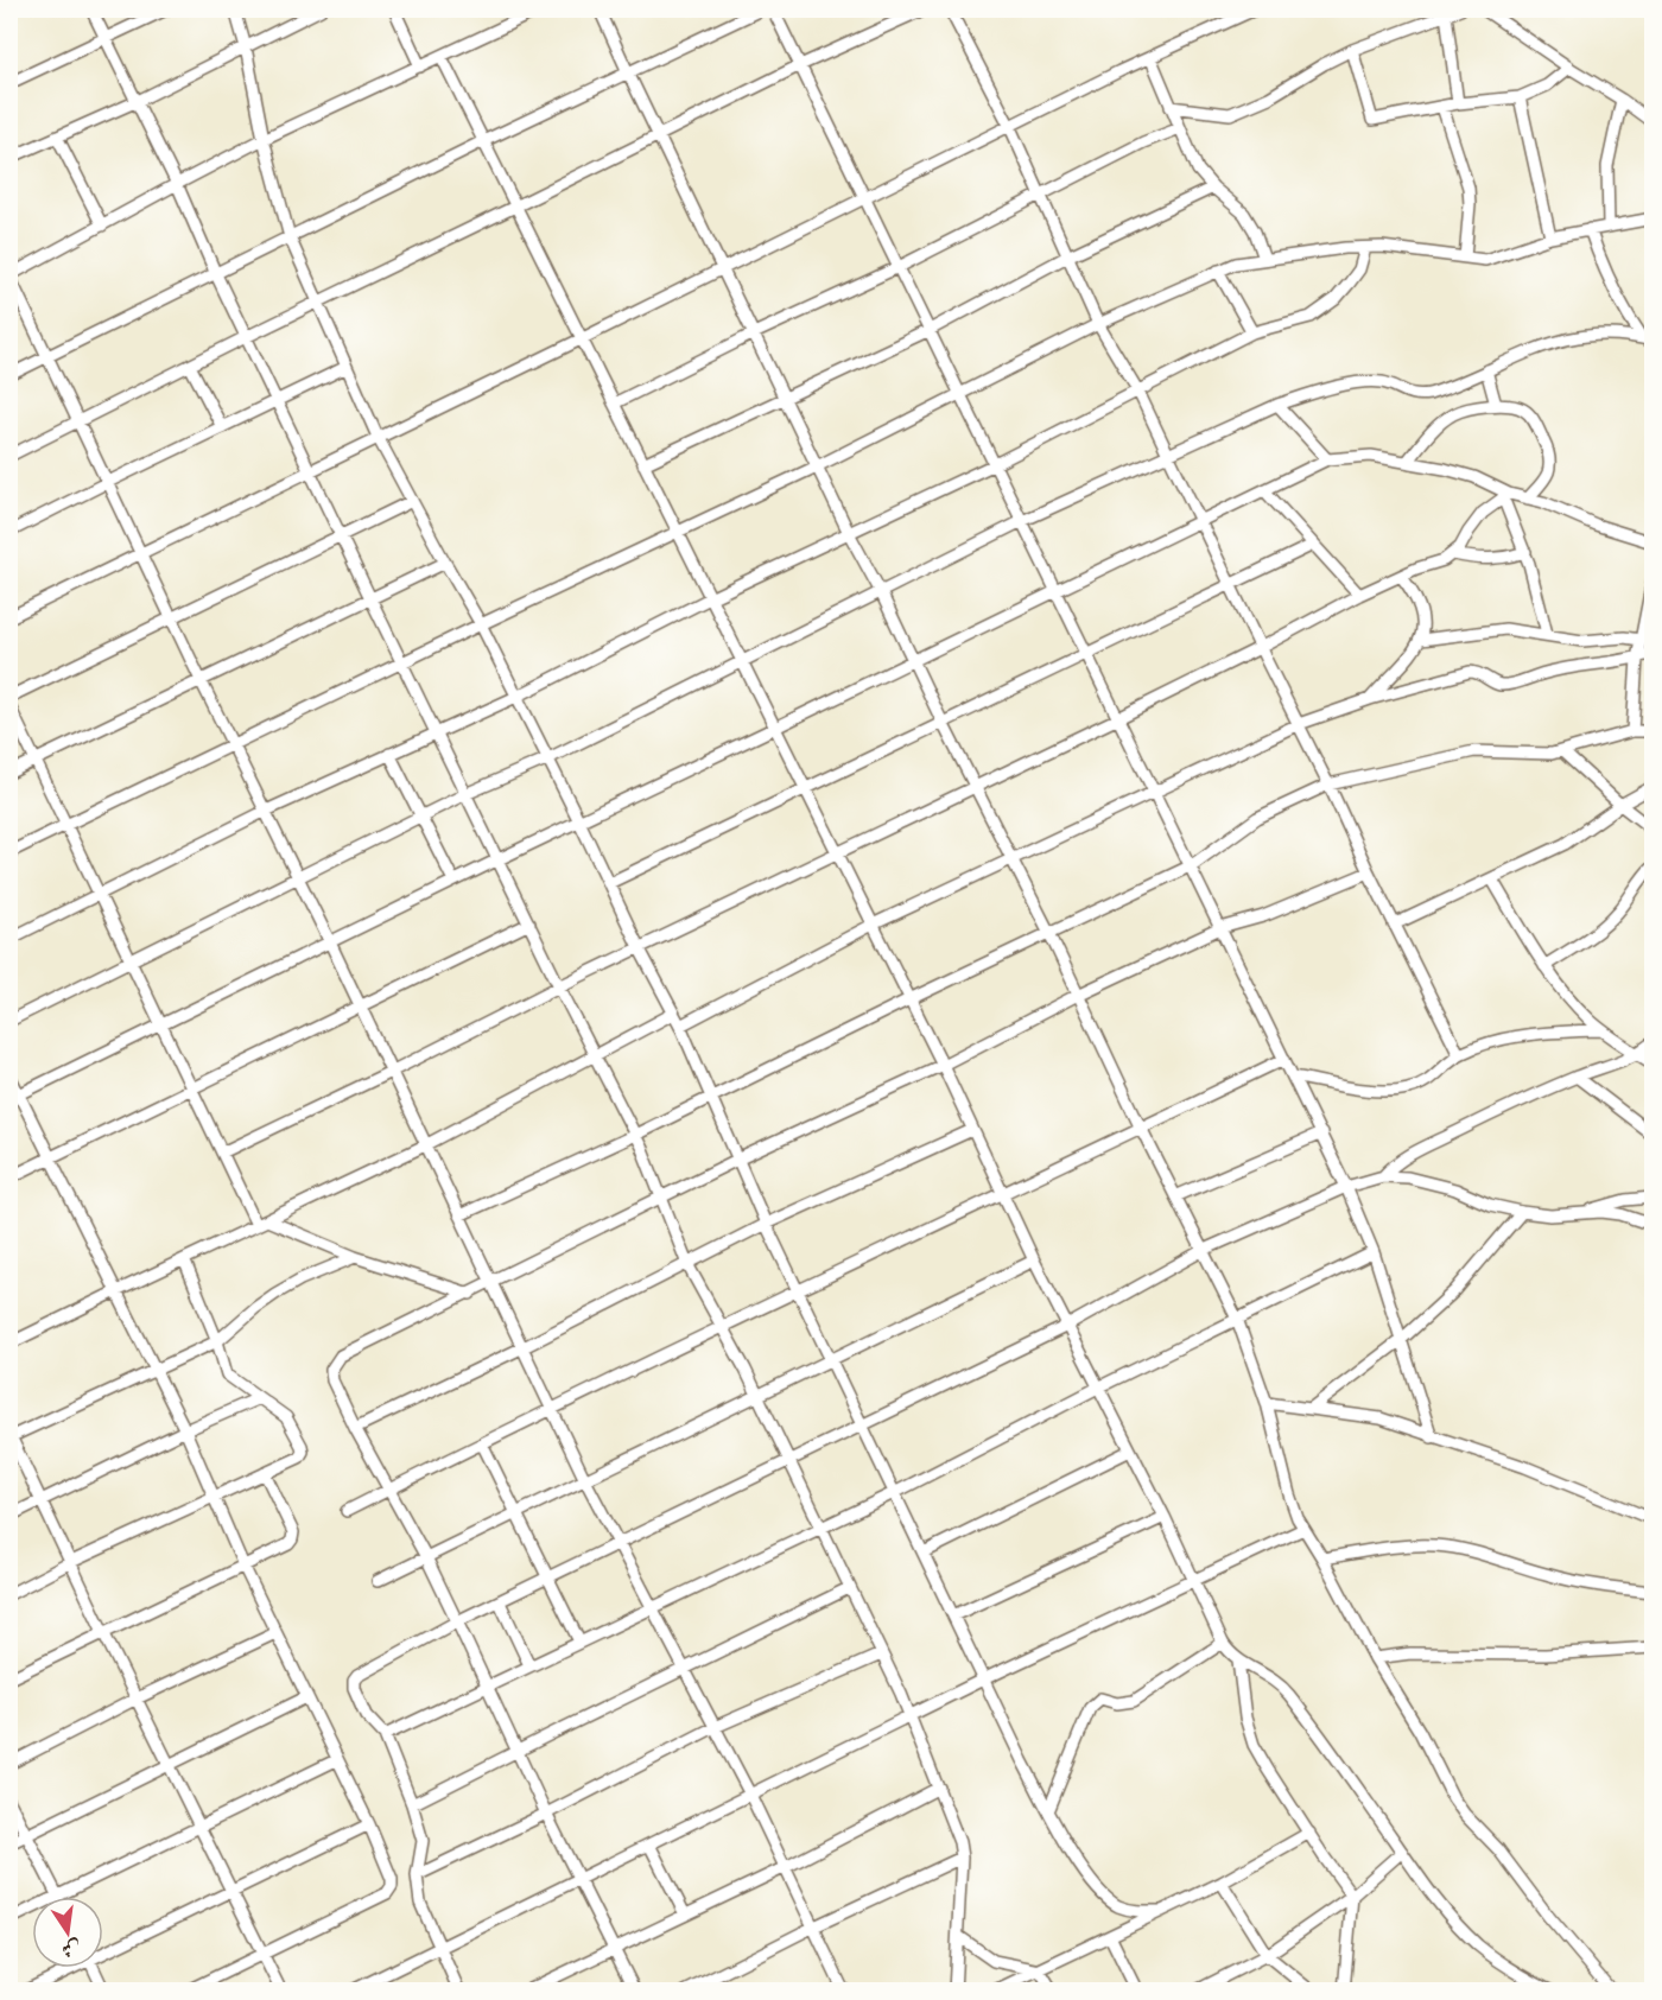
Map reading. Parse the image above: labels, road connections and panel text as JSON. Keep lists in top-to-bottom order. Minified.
{"north":"bottom"}
